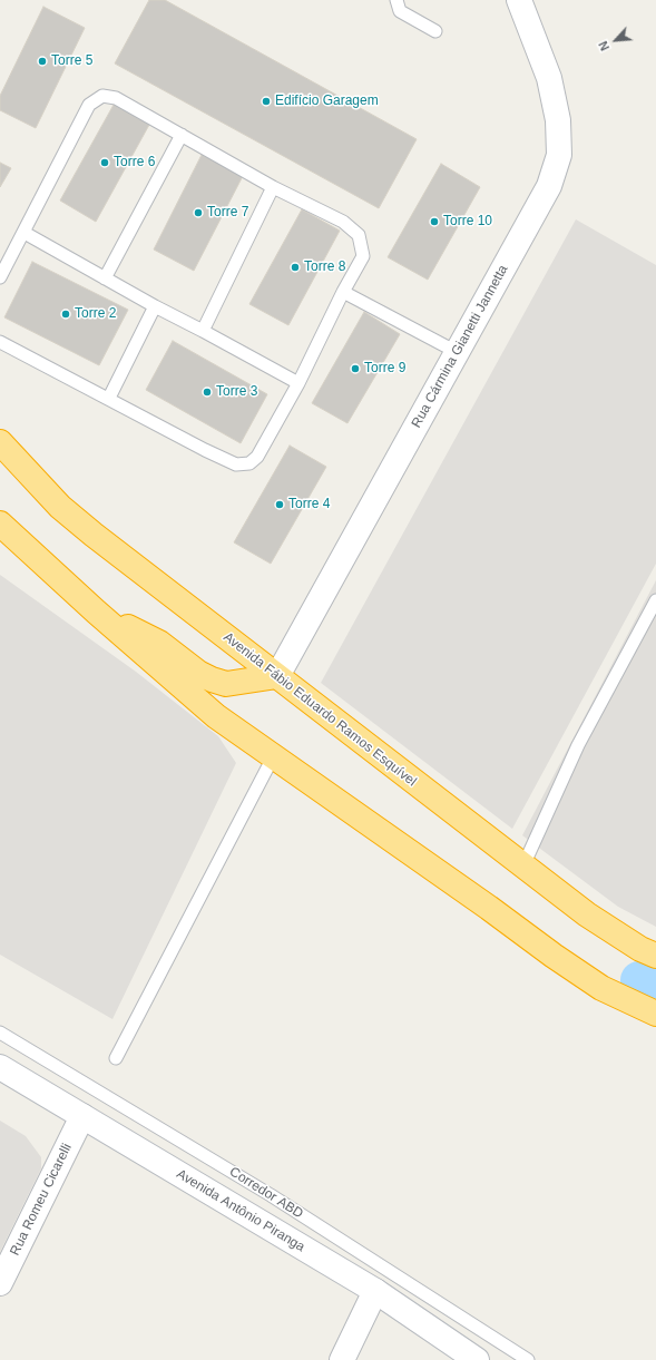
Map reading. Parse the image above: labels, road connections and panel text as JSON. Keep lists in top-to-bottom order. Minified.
{"streets":{"highway":["Avenida Fábio Eduardo Ramos Esquível"],"street":["Rua Cármina Gianetti Jannetta","Rua Romeu Cicarelli","Avenida Antônio Piranga"],"lane":["Corredor ABD"]},"crossings":[["Rua Cármina Gianetti Jannetta","Avenida Fábio Eduardo Ramos Esquível"],["Rua Romeu Cicarelli","Avenida Antônio Piranga"]],"places":["Torre 5","Edifício Garagem","Torre 6","Torre 7","Torre 10","Torre 8","Torre 2","Torre 9","Torre 3","Torre 4"],"north":"bottom left"}
